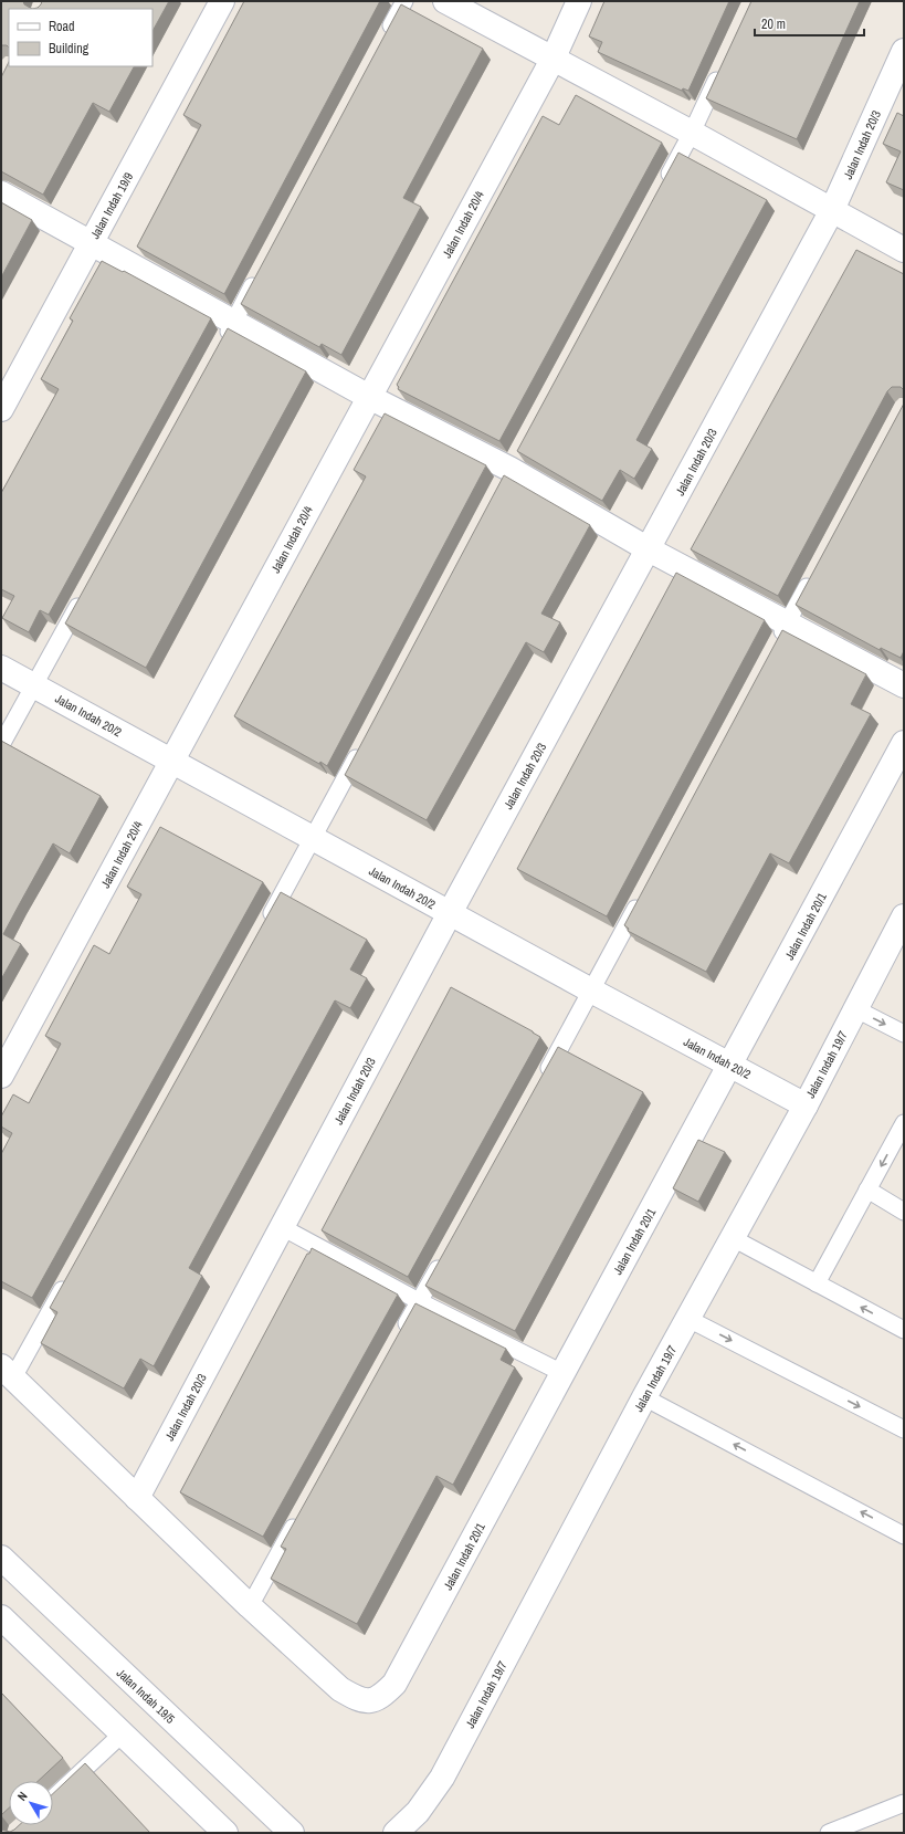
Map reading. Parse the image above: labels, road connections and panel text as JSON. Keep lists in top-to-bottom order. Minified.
{"streets":{"street":["Jalan Indah 20/3","Jalan Indah 19/9","Jalan Indah 20/4","Jalan Indah 20/2","Jalan Indah 20/1","Jalan Indah 19/7","Jalan Indah 19/5"]},"crossings":[["Jalan Indah 20/3","Jalan Indah 20/2"],["Jalan Indah 20/4","Jalan Indah 20/2"],["Jalan Indah 20/2","Jalan Indah 20/1"],["Jalan Indah 20/2","Jalan Indah 19/7"]],"legend":["Road","Building"],"scale_bar":"20 m","north":"top left"}
